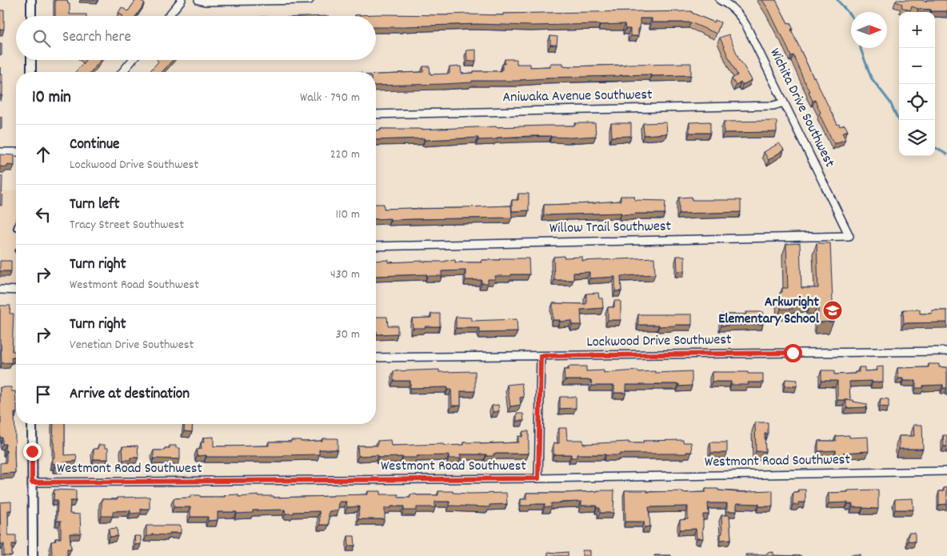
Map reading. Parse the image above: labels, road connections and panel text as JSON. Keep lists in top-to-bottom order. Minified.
{"streets":{"street":["Aniwaka Avenue Southwest","Wichita Drive Southwest","Willow Trail Southwest","Lockwood Drive Southwest","Westmont Road Southwest"]},"crossings":[["Aniwaka Avenue Southwest","Wichita Drive Southwest"],["Wichita Drive Southwest","Willow Trail Southwest"]],"places":{"school or university":["Arkwright Elementary School"]},"north":"right","page":{"map_buttons":["+","−"],"search":"Search here","heading":["10 min","Walk · 790 m"],"list":[["Continue","Lockwood Drive Southwest","220 m"],["Turn left","Tracy Street Southwest","110 m"],["Turn right","Westmont Road Southwest","430 m"],["Turn right","Venetian Drive Southwest","30 m"],"Arrive at destination"]}}
